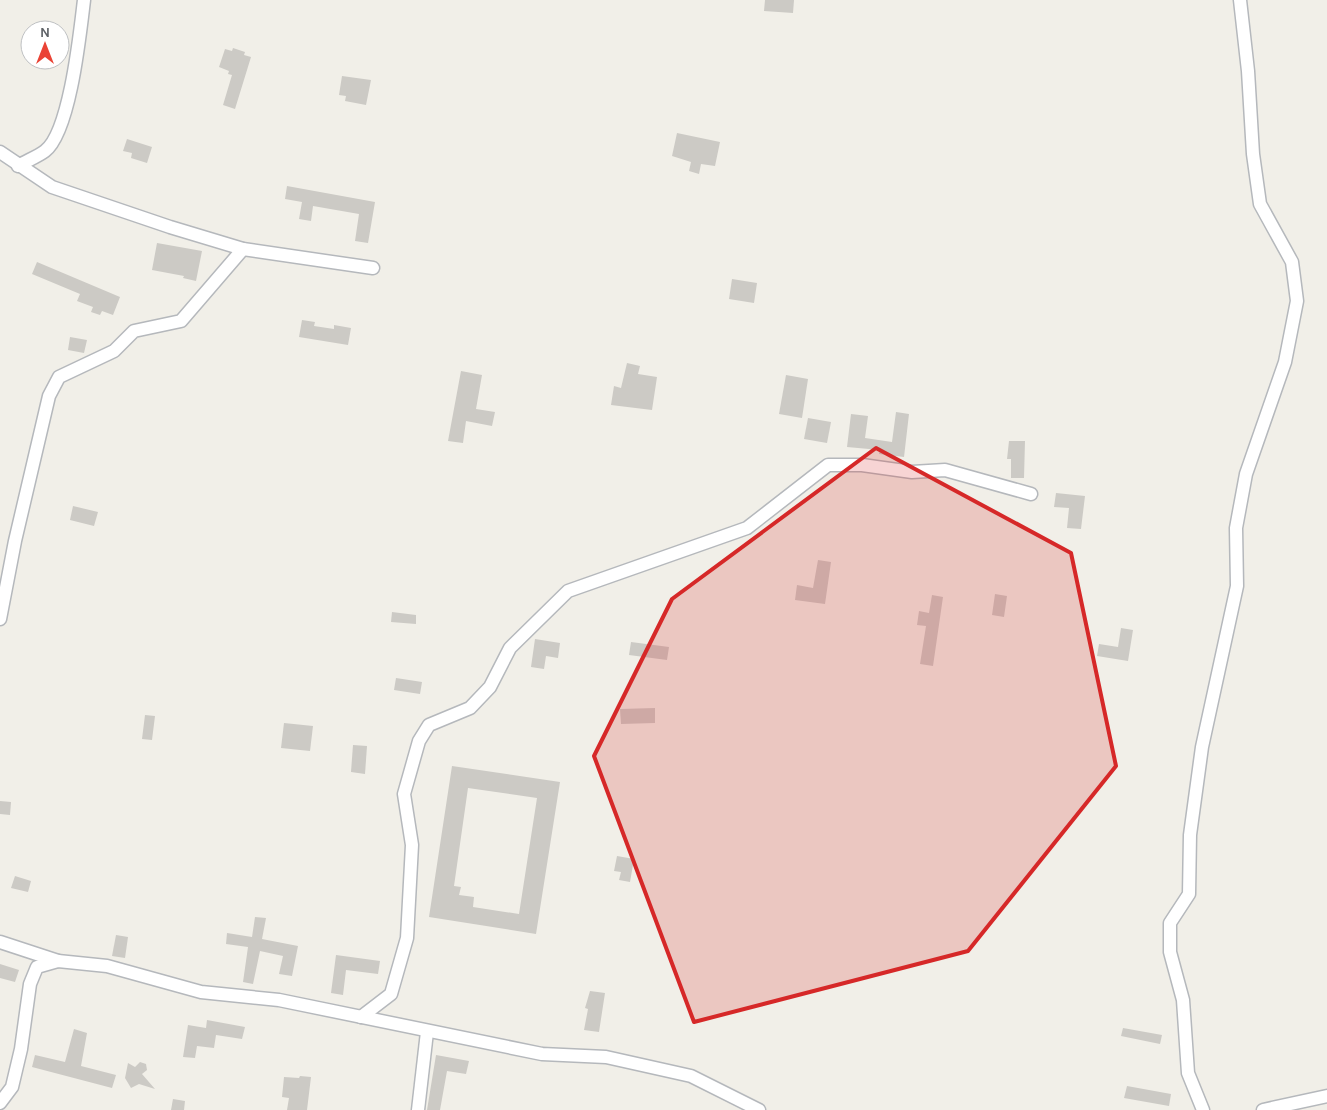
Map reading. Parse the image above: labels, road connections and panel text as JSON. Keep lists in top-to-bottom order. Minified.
{"north":"top"}
